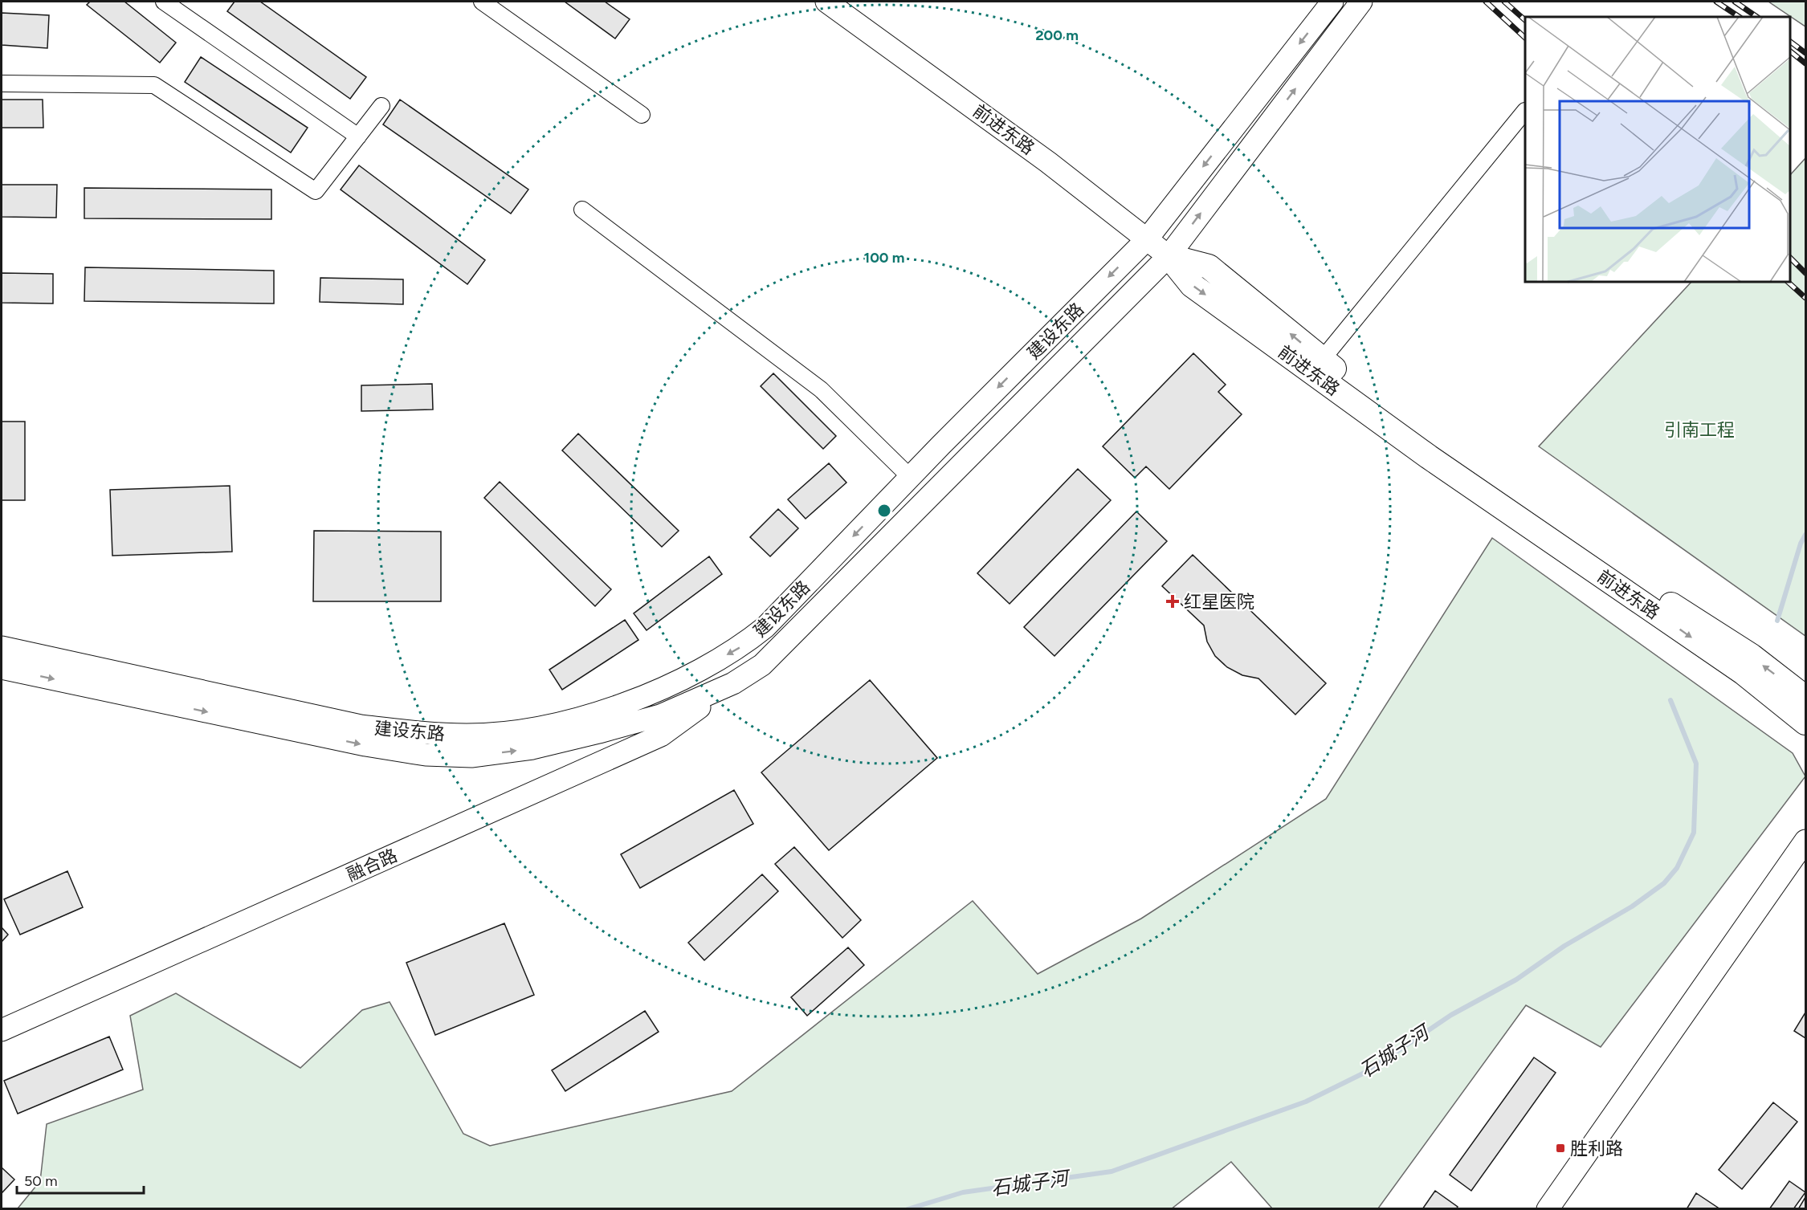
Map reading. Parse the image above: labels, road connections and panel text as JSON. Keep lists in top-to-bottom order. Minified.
{"streets":{"main road":["前进东路","建设东路","融合路"]},"crossings":[["前进东路","建设东路"],["建设东路","融合路"]],"water":["石城子河"],"parks":["引南工程"],"places":{"health":["红星医院"],"transit":["胜利路"]},"scale_bar":"50 m","rings":["200 m","100 m"]}
